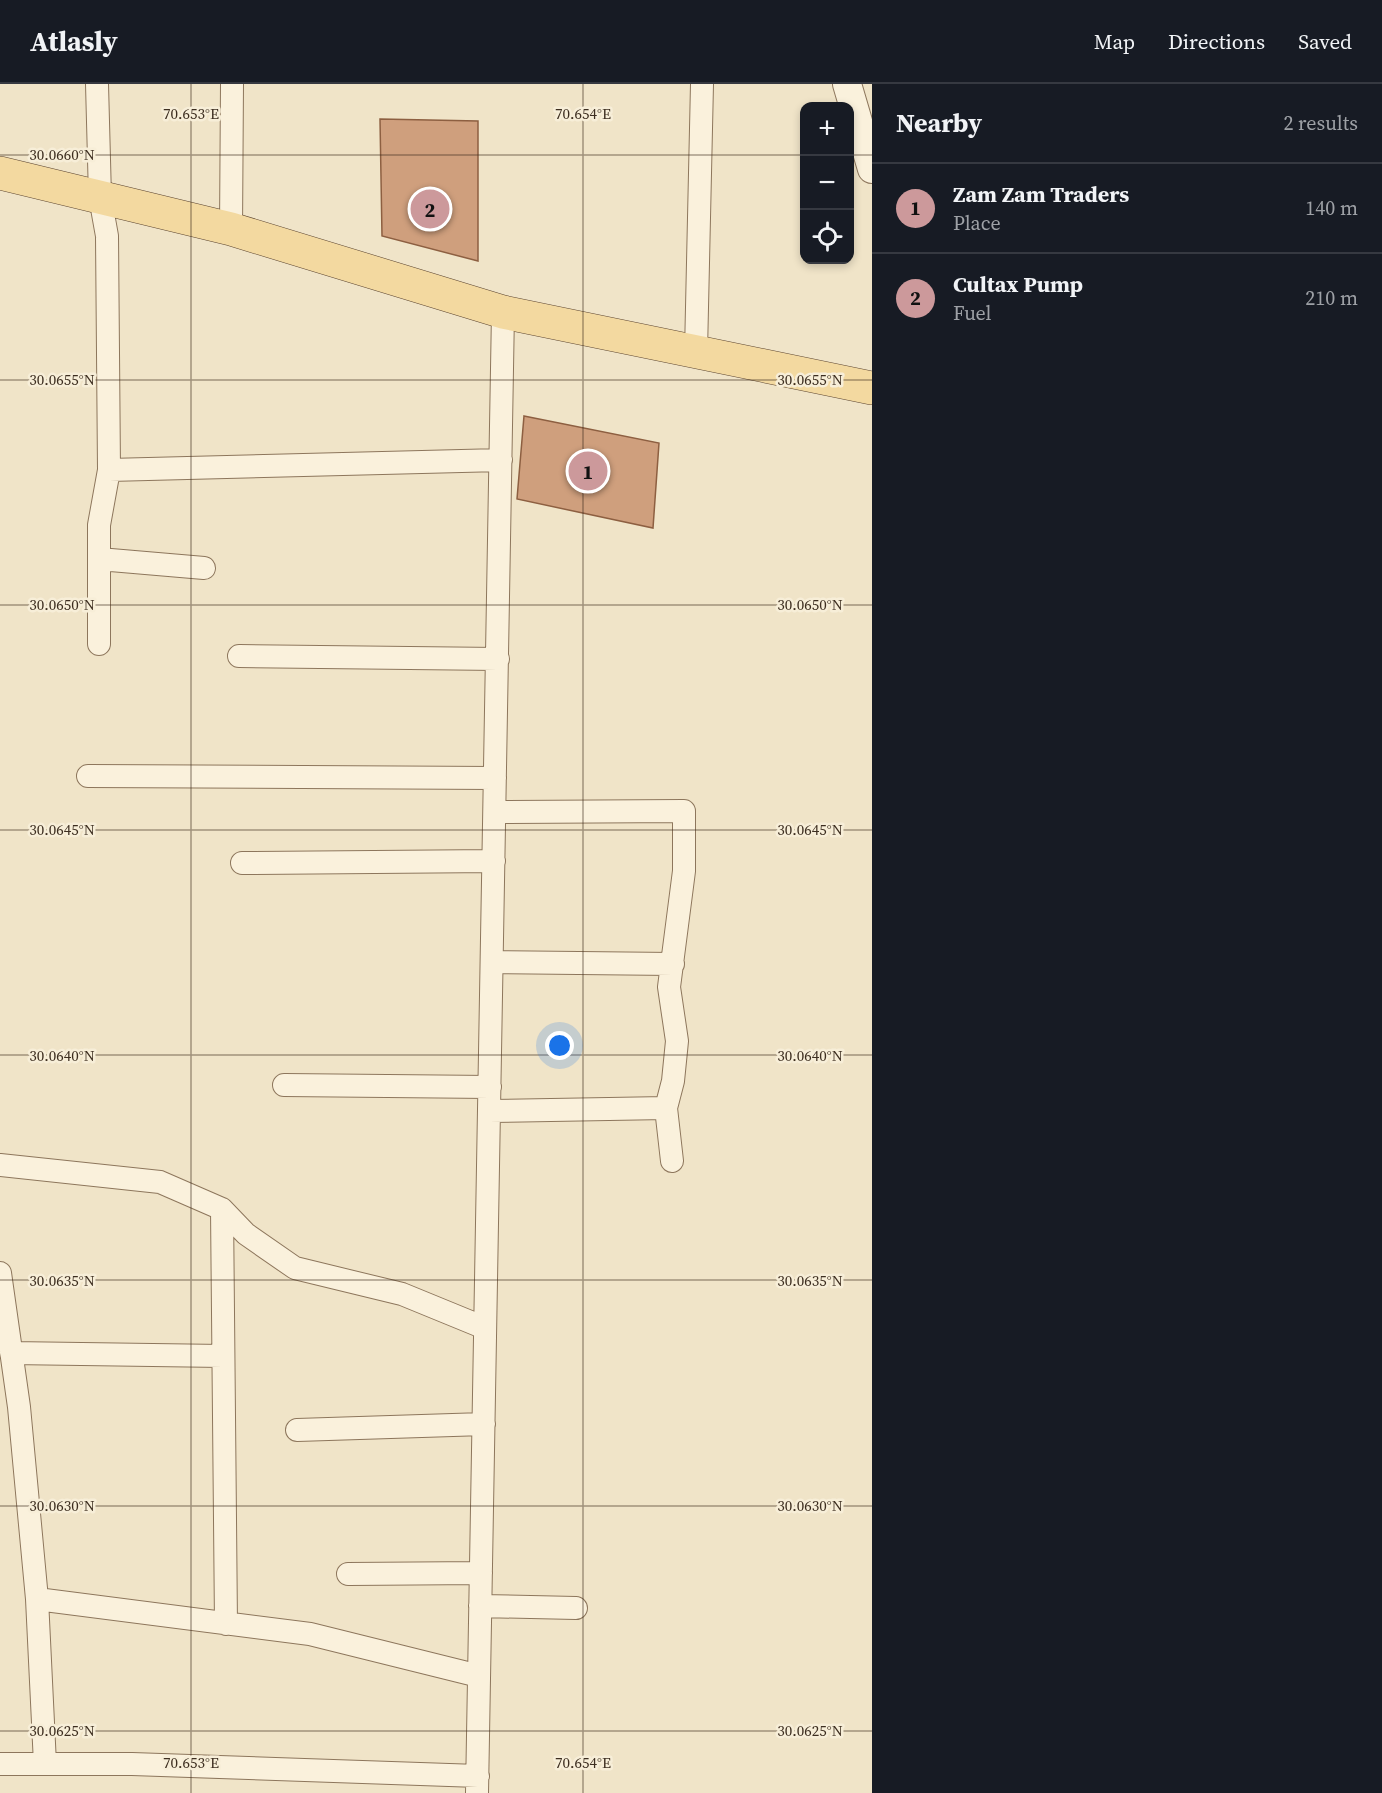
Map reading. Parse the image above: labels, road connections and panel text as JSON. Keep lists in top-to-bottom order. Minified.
{"page":{"header":"Atlasly","nav":["Map","Directions","Saved"],"heading":["Nearby","2 results"],"map_buttons":["+","−"],"list":[{"mark":"1","name":"Zam Zam Traders","note":"Place","value":"140 m"},{"mark":"2","name":"Cultax Pump","note":"Fuel","value":"210 m"}],"pins":["2","1"]},"coordinates":["70.653°E","70.654°E","30.0660°N","30.0655°N","30.0650°N","30.0645°N","30.0640°N","30.0635°N","30.0630°N","30.0625°N"]}
